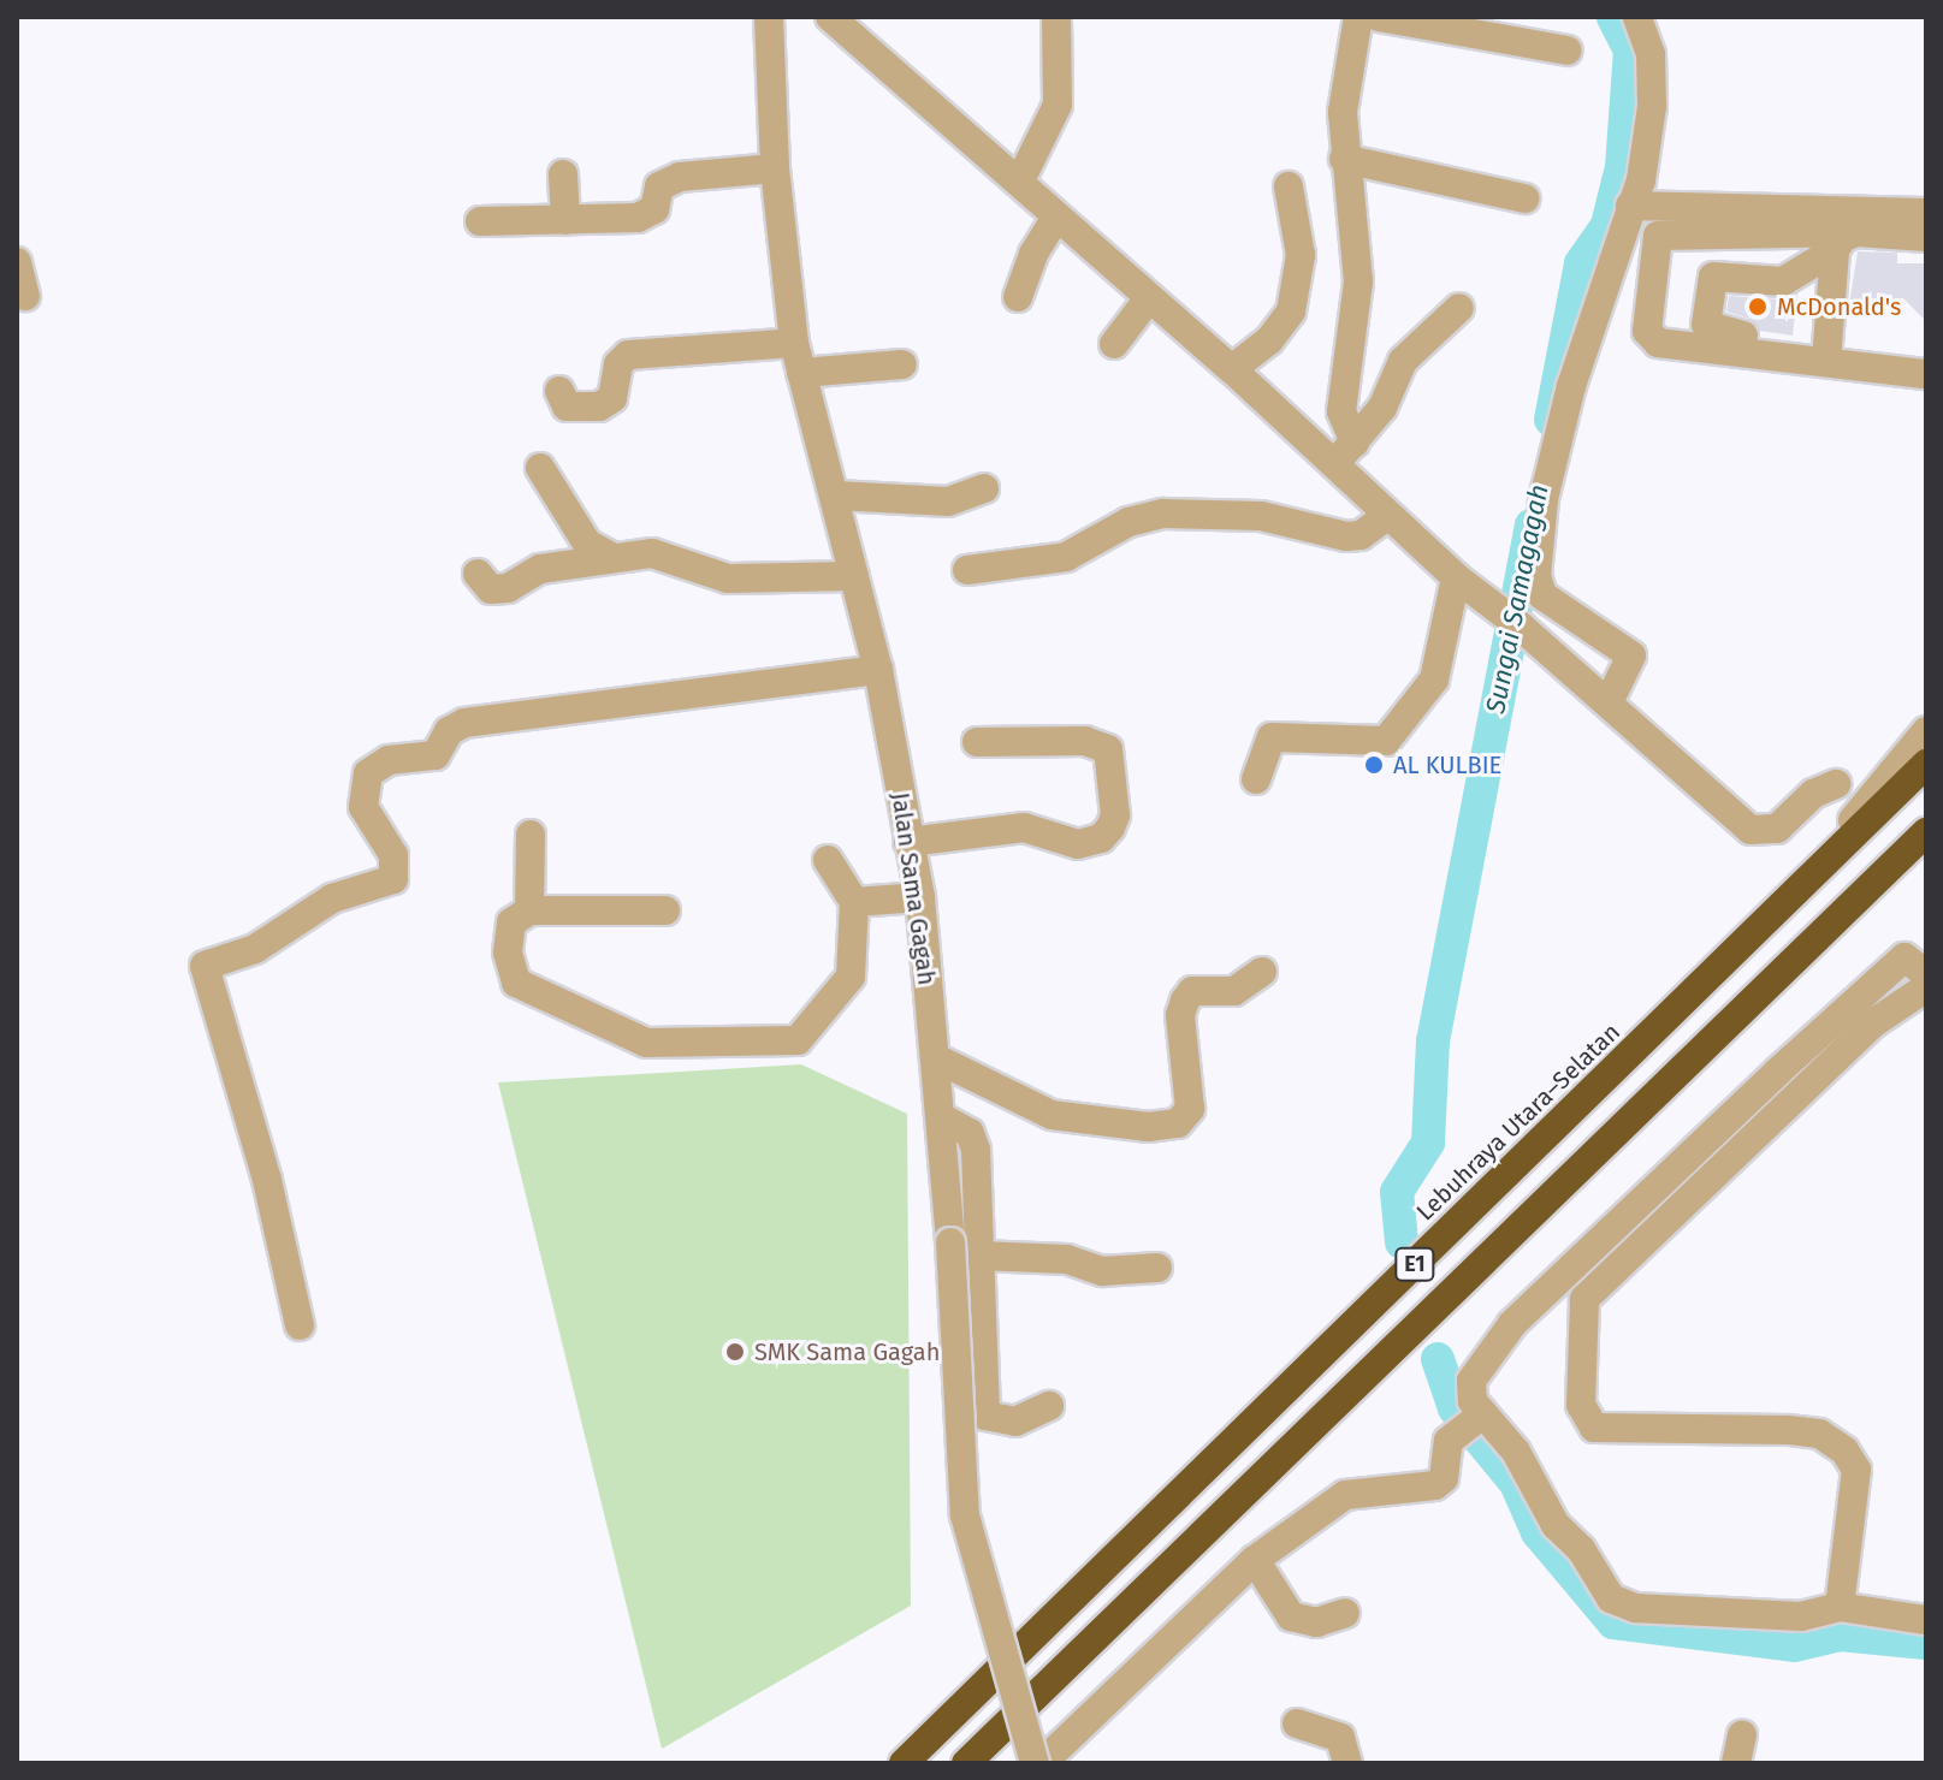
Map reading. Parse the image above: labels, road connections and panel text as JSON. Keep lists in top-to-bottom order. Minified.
{"streets":{"highway":["Lebuhraya Utara–Selatan","E1"],"street":["Jalan Sama Gagah"]},"water":["Sungai Samagagah"],"places":["McDonald's","AL KULBIE","SMK Sama Gagah"]}
